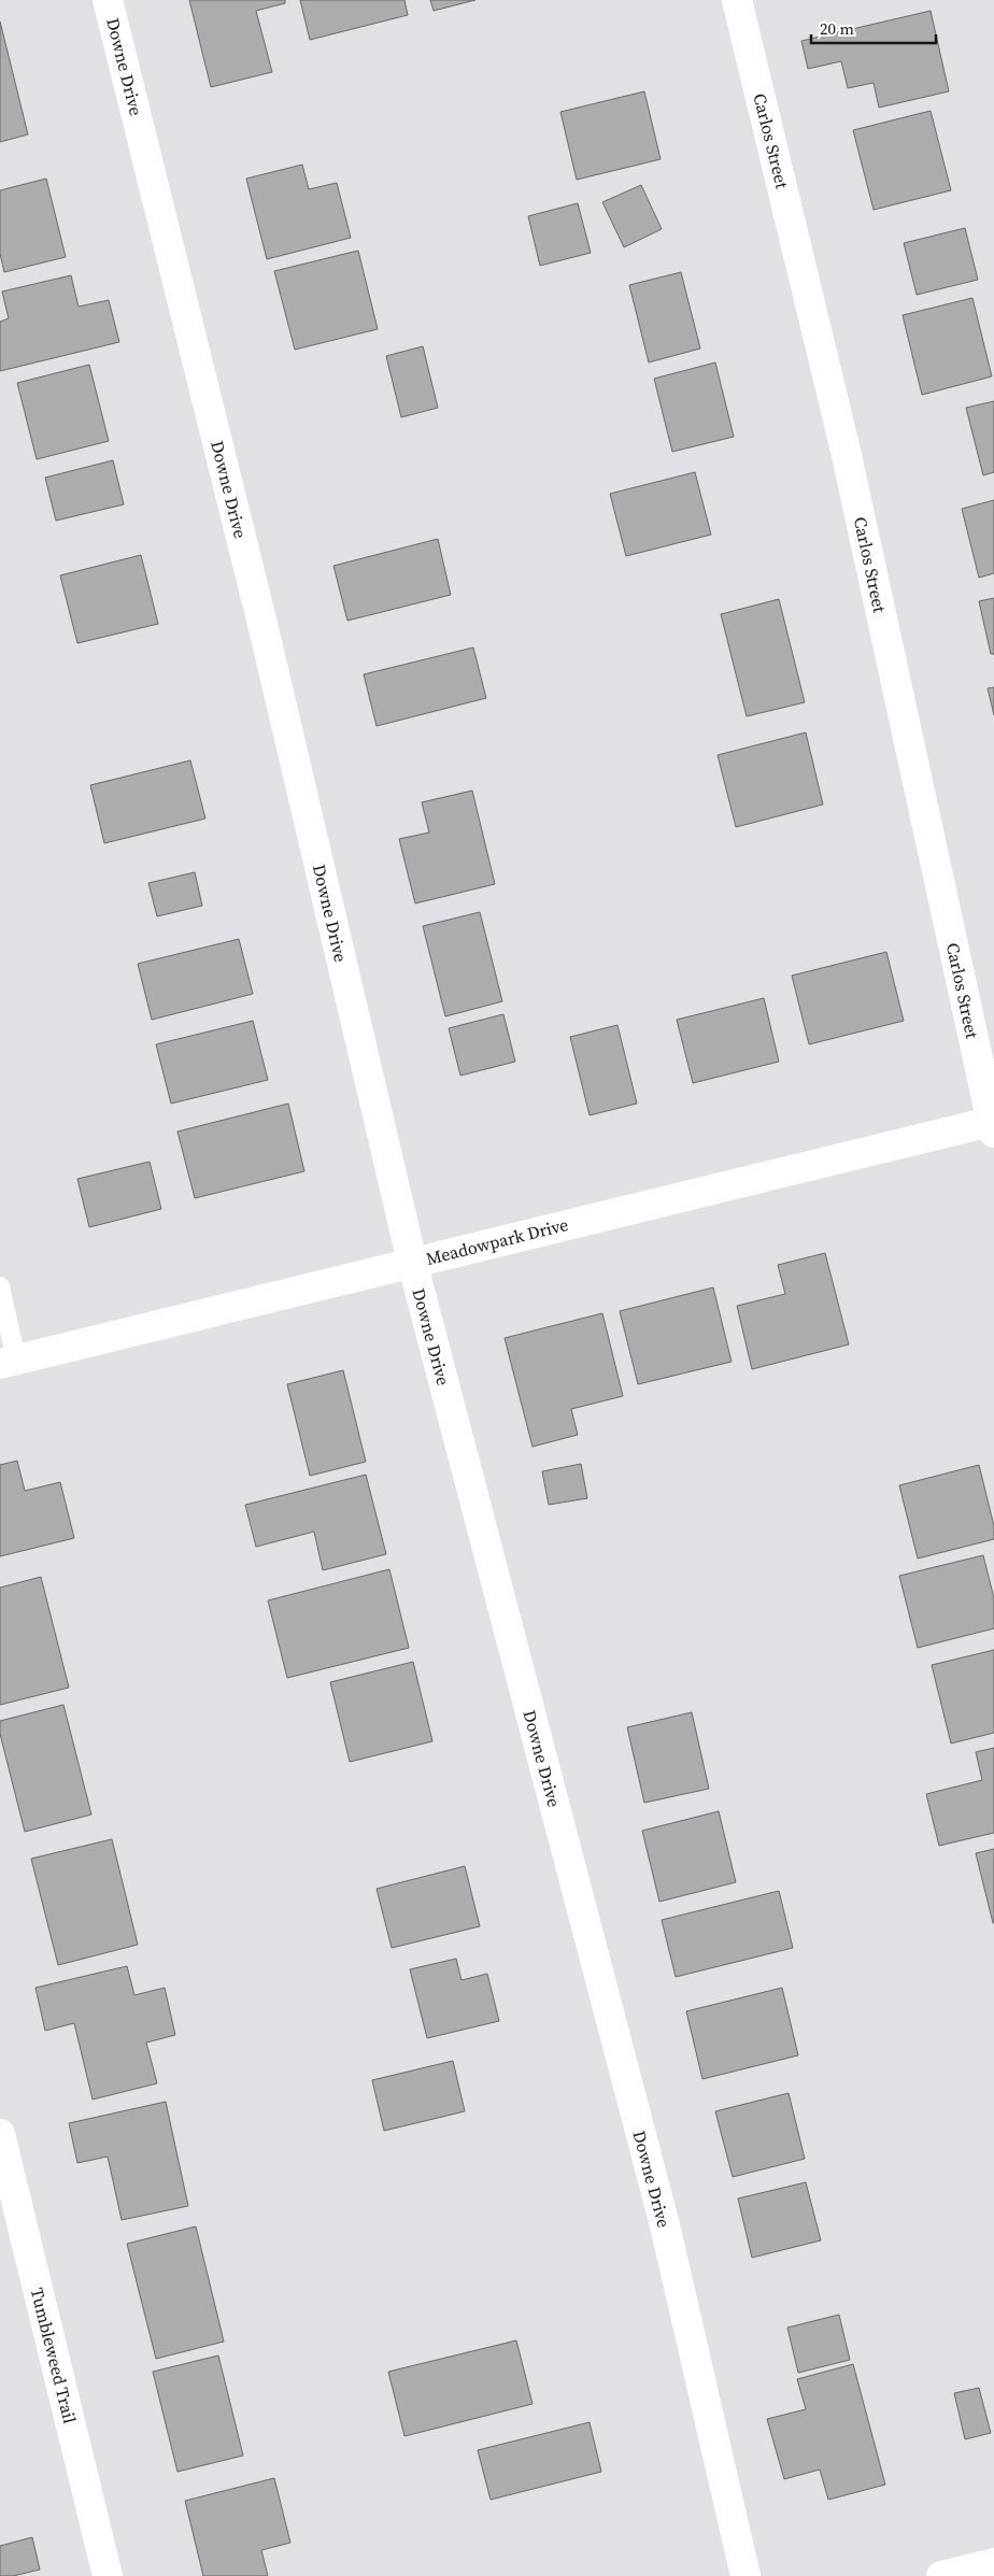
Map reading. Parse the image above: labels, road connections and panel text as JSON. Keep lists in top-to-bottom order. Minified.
{"streets":{"street":["Downe Drive","Carlos Street","Meadowpark Drive","Tumbleweed Trail"]},"crossings":[["Downe Drive","Meadowpark Drive"],["Carlos Street","Meadowpark Drive"]],"scale_bar":"20 m"}
